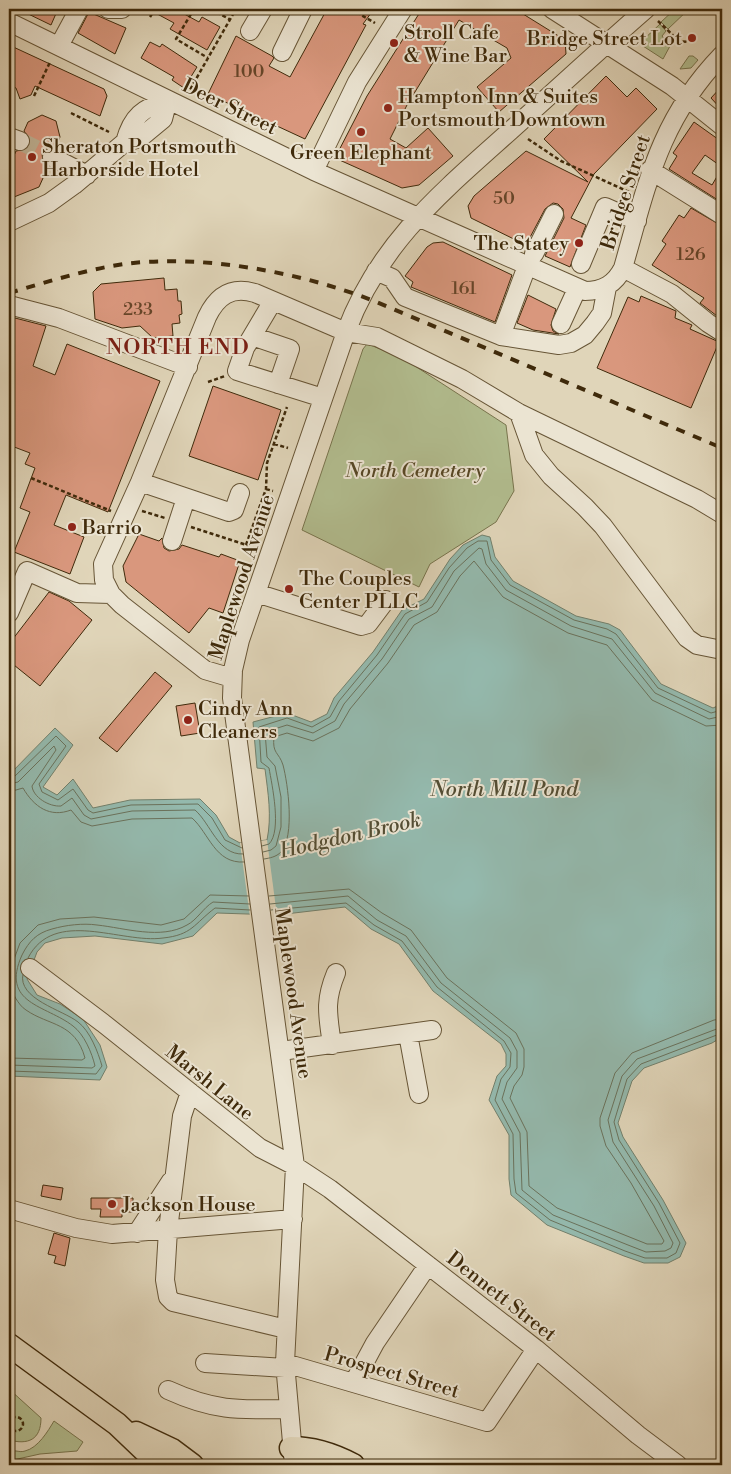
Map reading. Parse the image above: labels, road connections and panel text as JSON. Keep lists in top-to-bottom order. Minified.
{"streets":{"street":["Deer Street","Bridge Street","Maplewood Avenue","Marsh Lane","Dennett Street","Prospect Street"]},"crossings":[["Deer Street","Bridge Street"],["Deer Street","Maplewood Avenue"],["Maplewood Avenue","Marsh Lane"],["Maplewood Avenue","Dennett Street"],["Maplewood Avenue","Prospect Street"],["Marsh Lane","Dennett Street"],["Dennett Street","Prospect Street"]],"districts":["NORTH END"],"water":["North Mill Pond","Hodgdon Brook"],"parks":["North Cemetery"],"places":["Bridge Street Lot","Stroll Cafe & Wine Bar","Hampton Inn & Suites Portsmouth Downtown","Green Elephant","Sheraton Portsmouth Harborside Hotel","The Statey","Barrio","The Couples Center PLLC","Cindy Ann Cleaners","Jackson House"],"house_numbers":["100","50","126","161","233"]}
